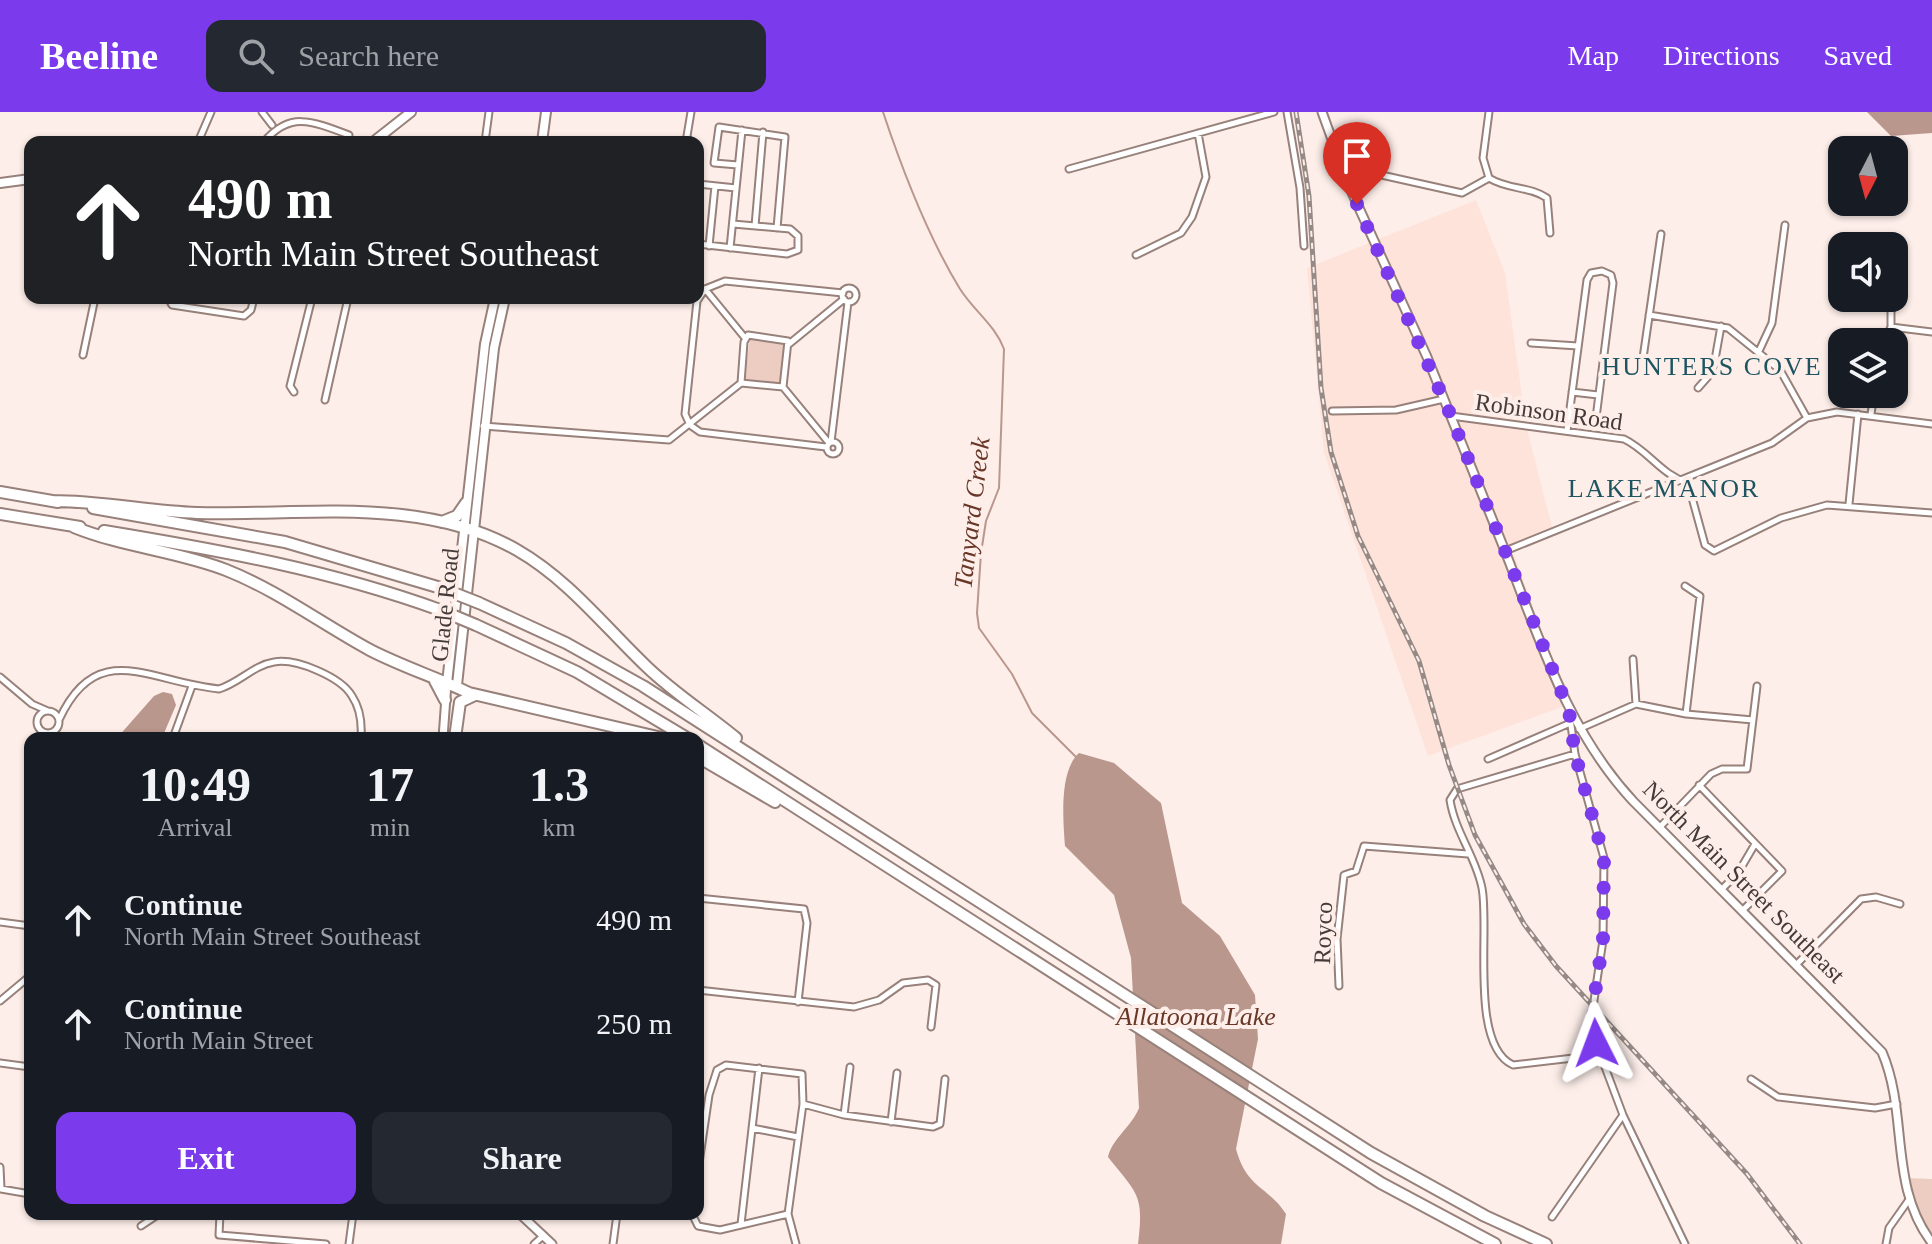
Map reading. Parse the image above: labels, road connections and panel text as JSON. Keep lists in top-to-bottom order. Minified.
{"streets":{"main road":["Glade Road"],"street":["Robinson Road","North Main Street Southeast","Royco"]},"crossings":[["Robinson Road","North Main Street Southeast"]],"districts":["HUNTERS COVE","LAKE MANOR"],"water":["Tanyard Creek","Allatoona Lake"],"north":"bottom","page":{"header":"Beeline","search":"Search here","nav":["Map","Directions","Saved"],"turn":["490 m","North Main Street Southeast"],"eta":["10:49","Arrival","17","min","1.3","km"],"list":[{"name":"Continue","note":"North Main Street Southeast","value":"490 m"},{"name":"Continue","note":"North Main Street","value":"250 m"}],"buttons":["Exit","Share"]}}
